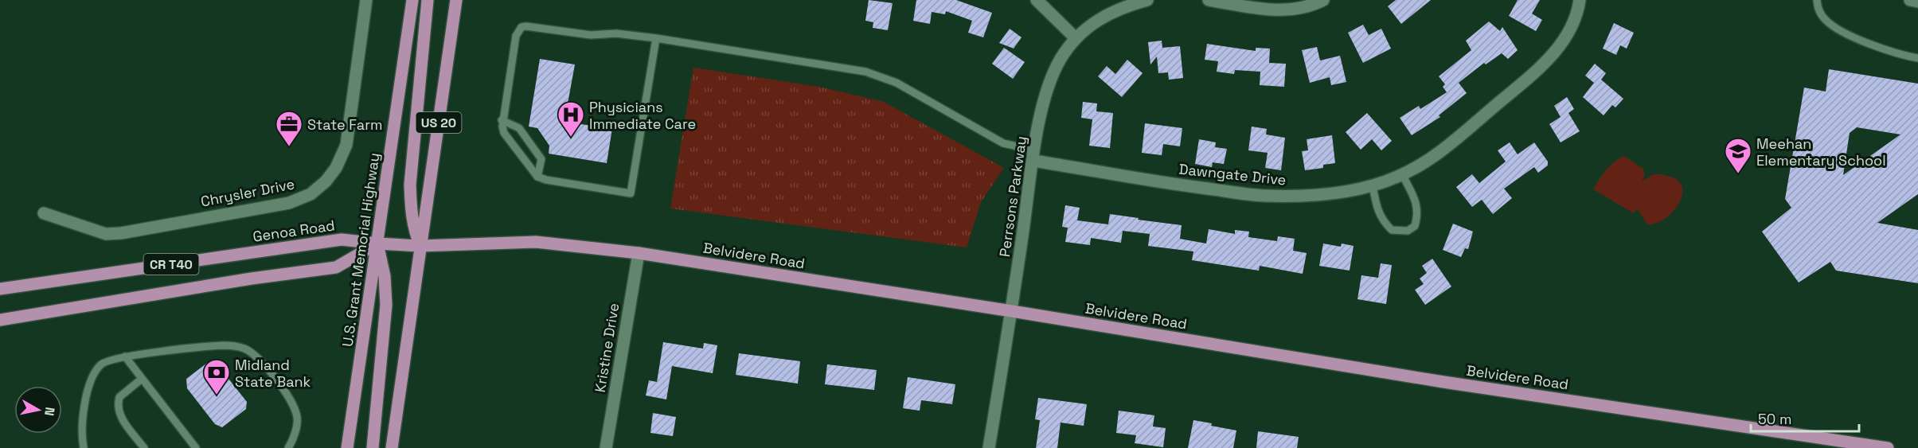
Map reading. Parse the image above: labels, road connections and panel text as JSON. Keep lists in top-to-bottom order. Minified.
{"streets":{"main road":["US 20","Genoa Road","U.S. Grant Memorial Highway","Belvidere Road","CR T40"],"street":["Dawngate Drive","Chrysler Drive","Perrsons Parkway","Kristine Drive"]},"crossings":[["US 20","Belvidere Road"],["Dawngate Drive","Perrsons Parkway"],["Perrsons Parkway","Belvidere Road"],["Genoa Road","U.S. Grant Memorial Highway"],["Genoa Road","Belvidere Road"],["Genoa Road","CR T40"],["U.S. Grant Memorial Highway","Belvidere Road"],["U.S. Grant Memorial Highway","CR T40"],["Belvidere Road","CR T40"],["Belvidere Road","Kristine Drive"]],"places":{"hospital":["Physicians Immediate Care"],"office":["State Farm"],"school or university":["Meehan Elementary School"],"bank":["Midland State Bank"]},"scale_bar":"50 m","north":"right"}
